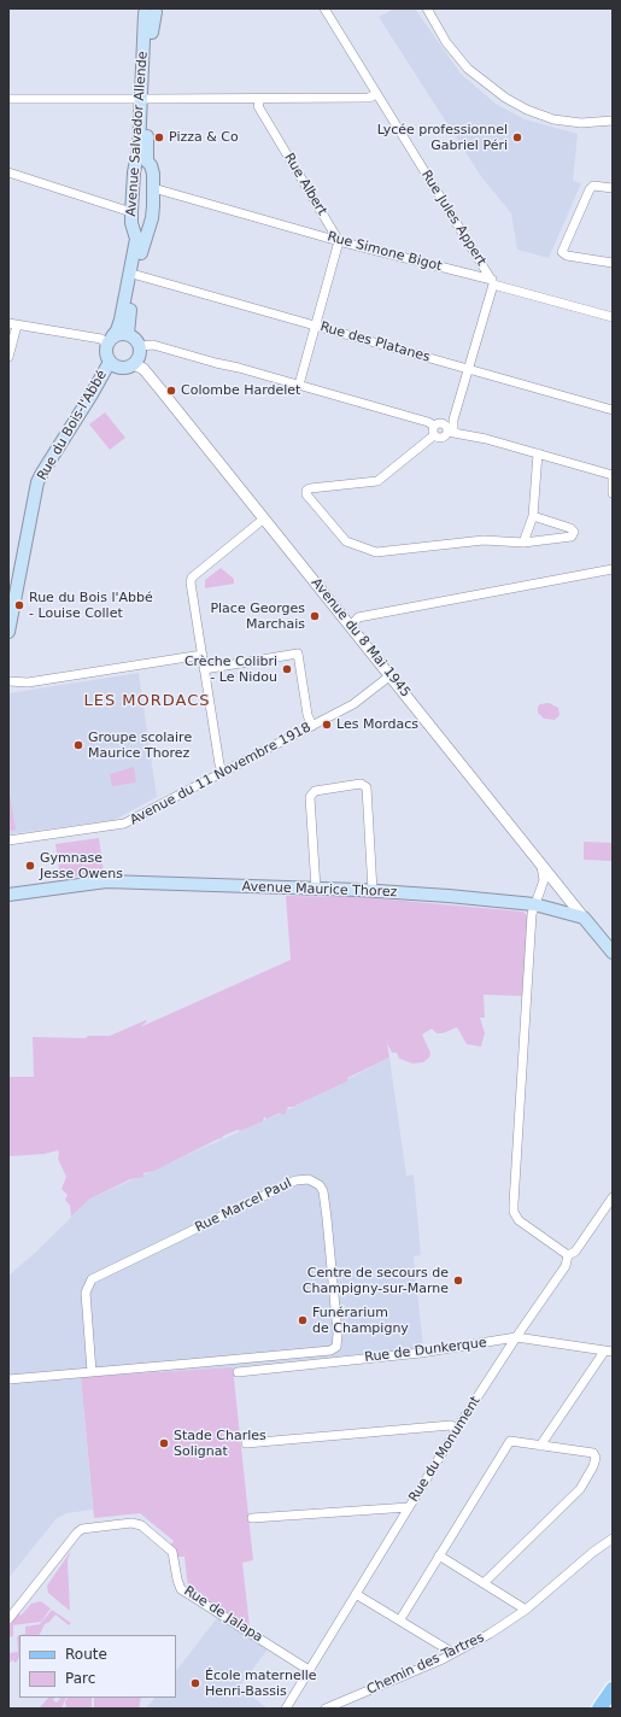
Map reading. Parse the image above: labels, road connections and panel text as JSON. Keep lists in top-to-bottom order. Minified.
{"streets":{"main road":["Avenue Salvador Allende","Rue du Bois-l'Abbé","Avenue Maurice Thorez"],"street":["Rue Albert","Rue Jules Appert","Rue Simone Bigot","Rue des Platanes","Avenue du 8 Mai 1945","Avenue du 11 Novembre 1918","Rue Marcel Paul","Rue de Dunkerque","Rue du Monument","Rue de Jalapa","Chemin des Tartres"]},"crossings":[["Avenue Salvador Allende","Rue Simone Bigot"],["Avenue Salvador Allende","Rue des Platanes"],["Avenue Salvador Allende","Rue du Bois-l'Abbé"],["Avenue Salvador Allende","Avenue du 8 Mai 1945"],["Rue Albert","Rue Simone Bigot"],["Rue Jules Appert","Rue Simone Bigot"],["Rue du Bois-l'Abbé","Avenue du 8 Mai 1945"],["Avenue du 8 Mai 1945","Avenue du 11 Novembre 1918"],["Avenue du 8 Mai 1945","Avenue Maurice Thorez"],["Rue de Dunkerque","Rue du Monument"],["Rue du Monument","Rue de Jalapa"]],"districts":["LES MORDACS"],"places":["Pizza & Co","Lycée professionnel Gabriel Péri","Colombe Hardelet","Rue du Bois l'Abbé - Louise Collet","Place Georges Marchais","Crèche Colibri - Le Nidou","Les Mordacs","Groupe scolaire Maurice Thorez","Gymnase Jesse Owens","Centre de secours de Champigny-sur-Marne","Funérarium de Champigny","Stade Charles Solignat","École maternelle Henri-Bassis"],"legend":["Route","Parc"]}
